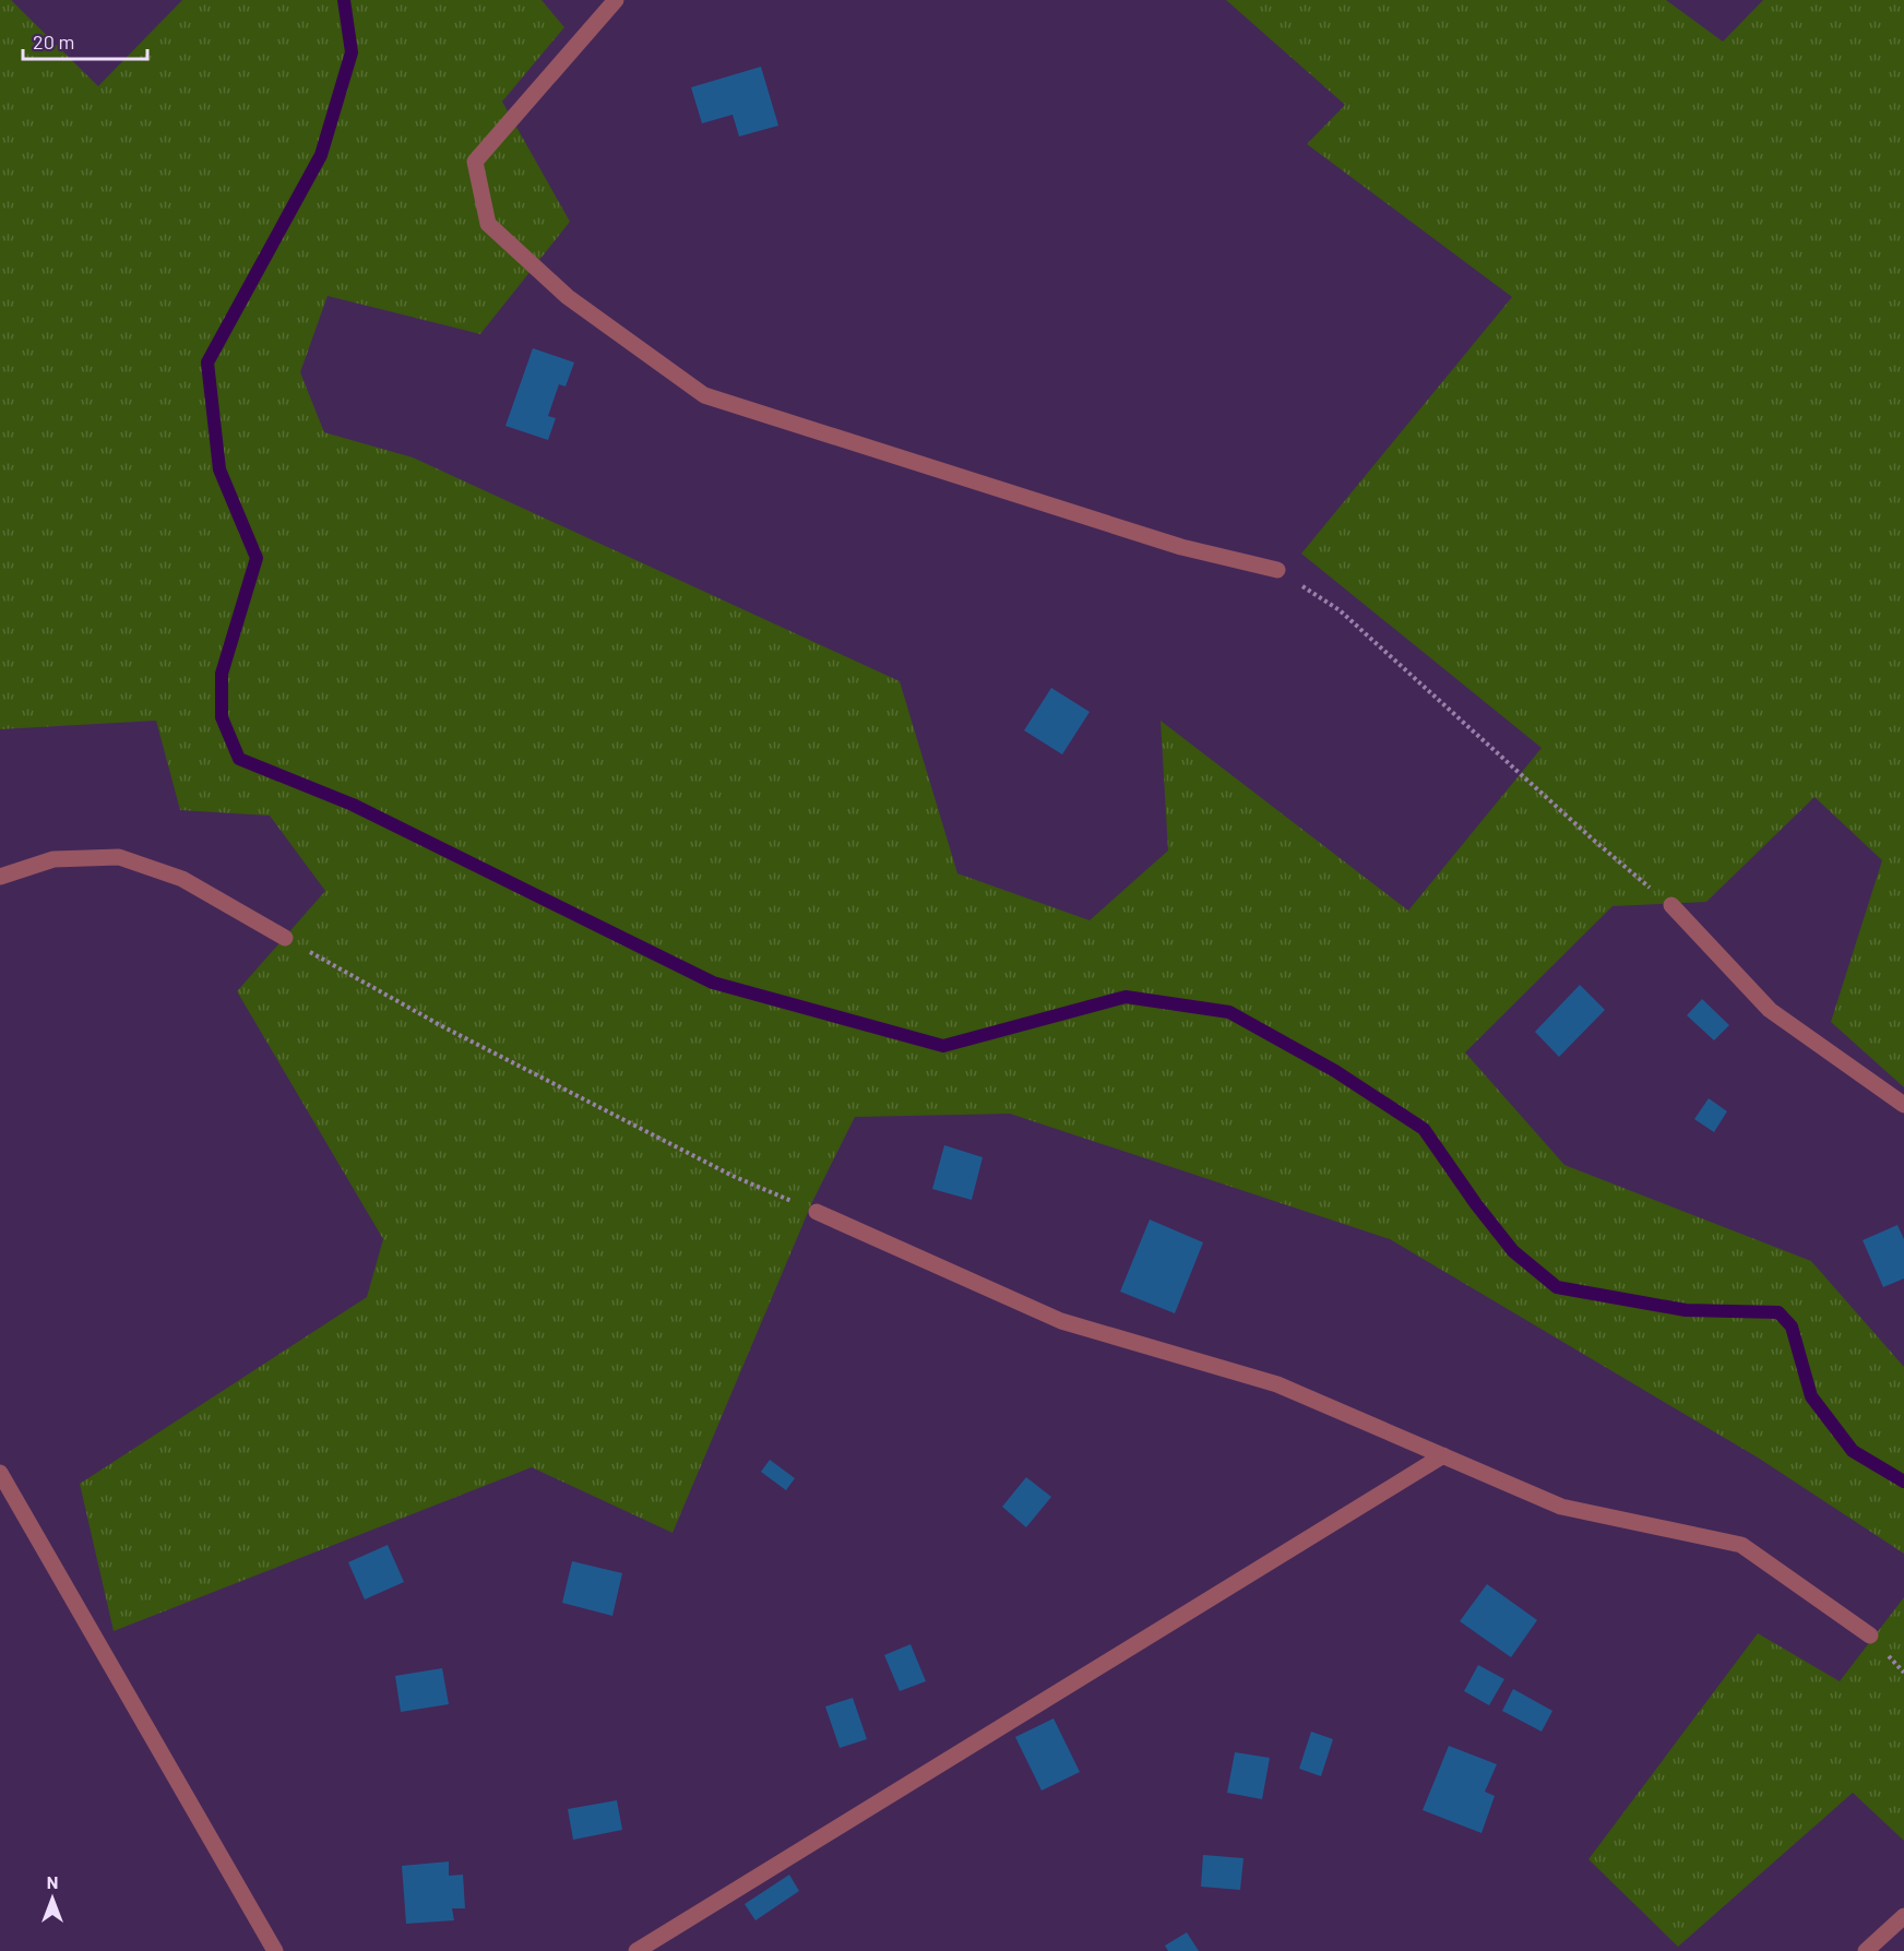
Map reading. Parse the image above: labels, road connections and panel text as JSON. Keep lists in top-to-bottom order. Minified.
{"scale_bar":"20 m","north":"top"}
